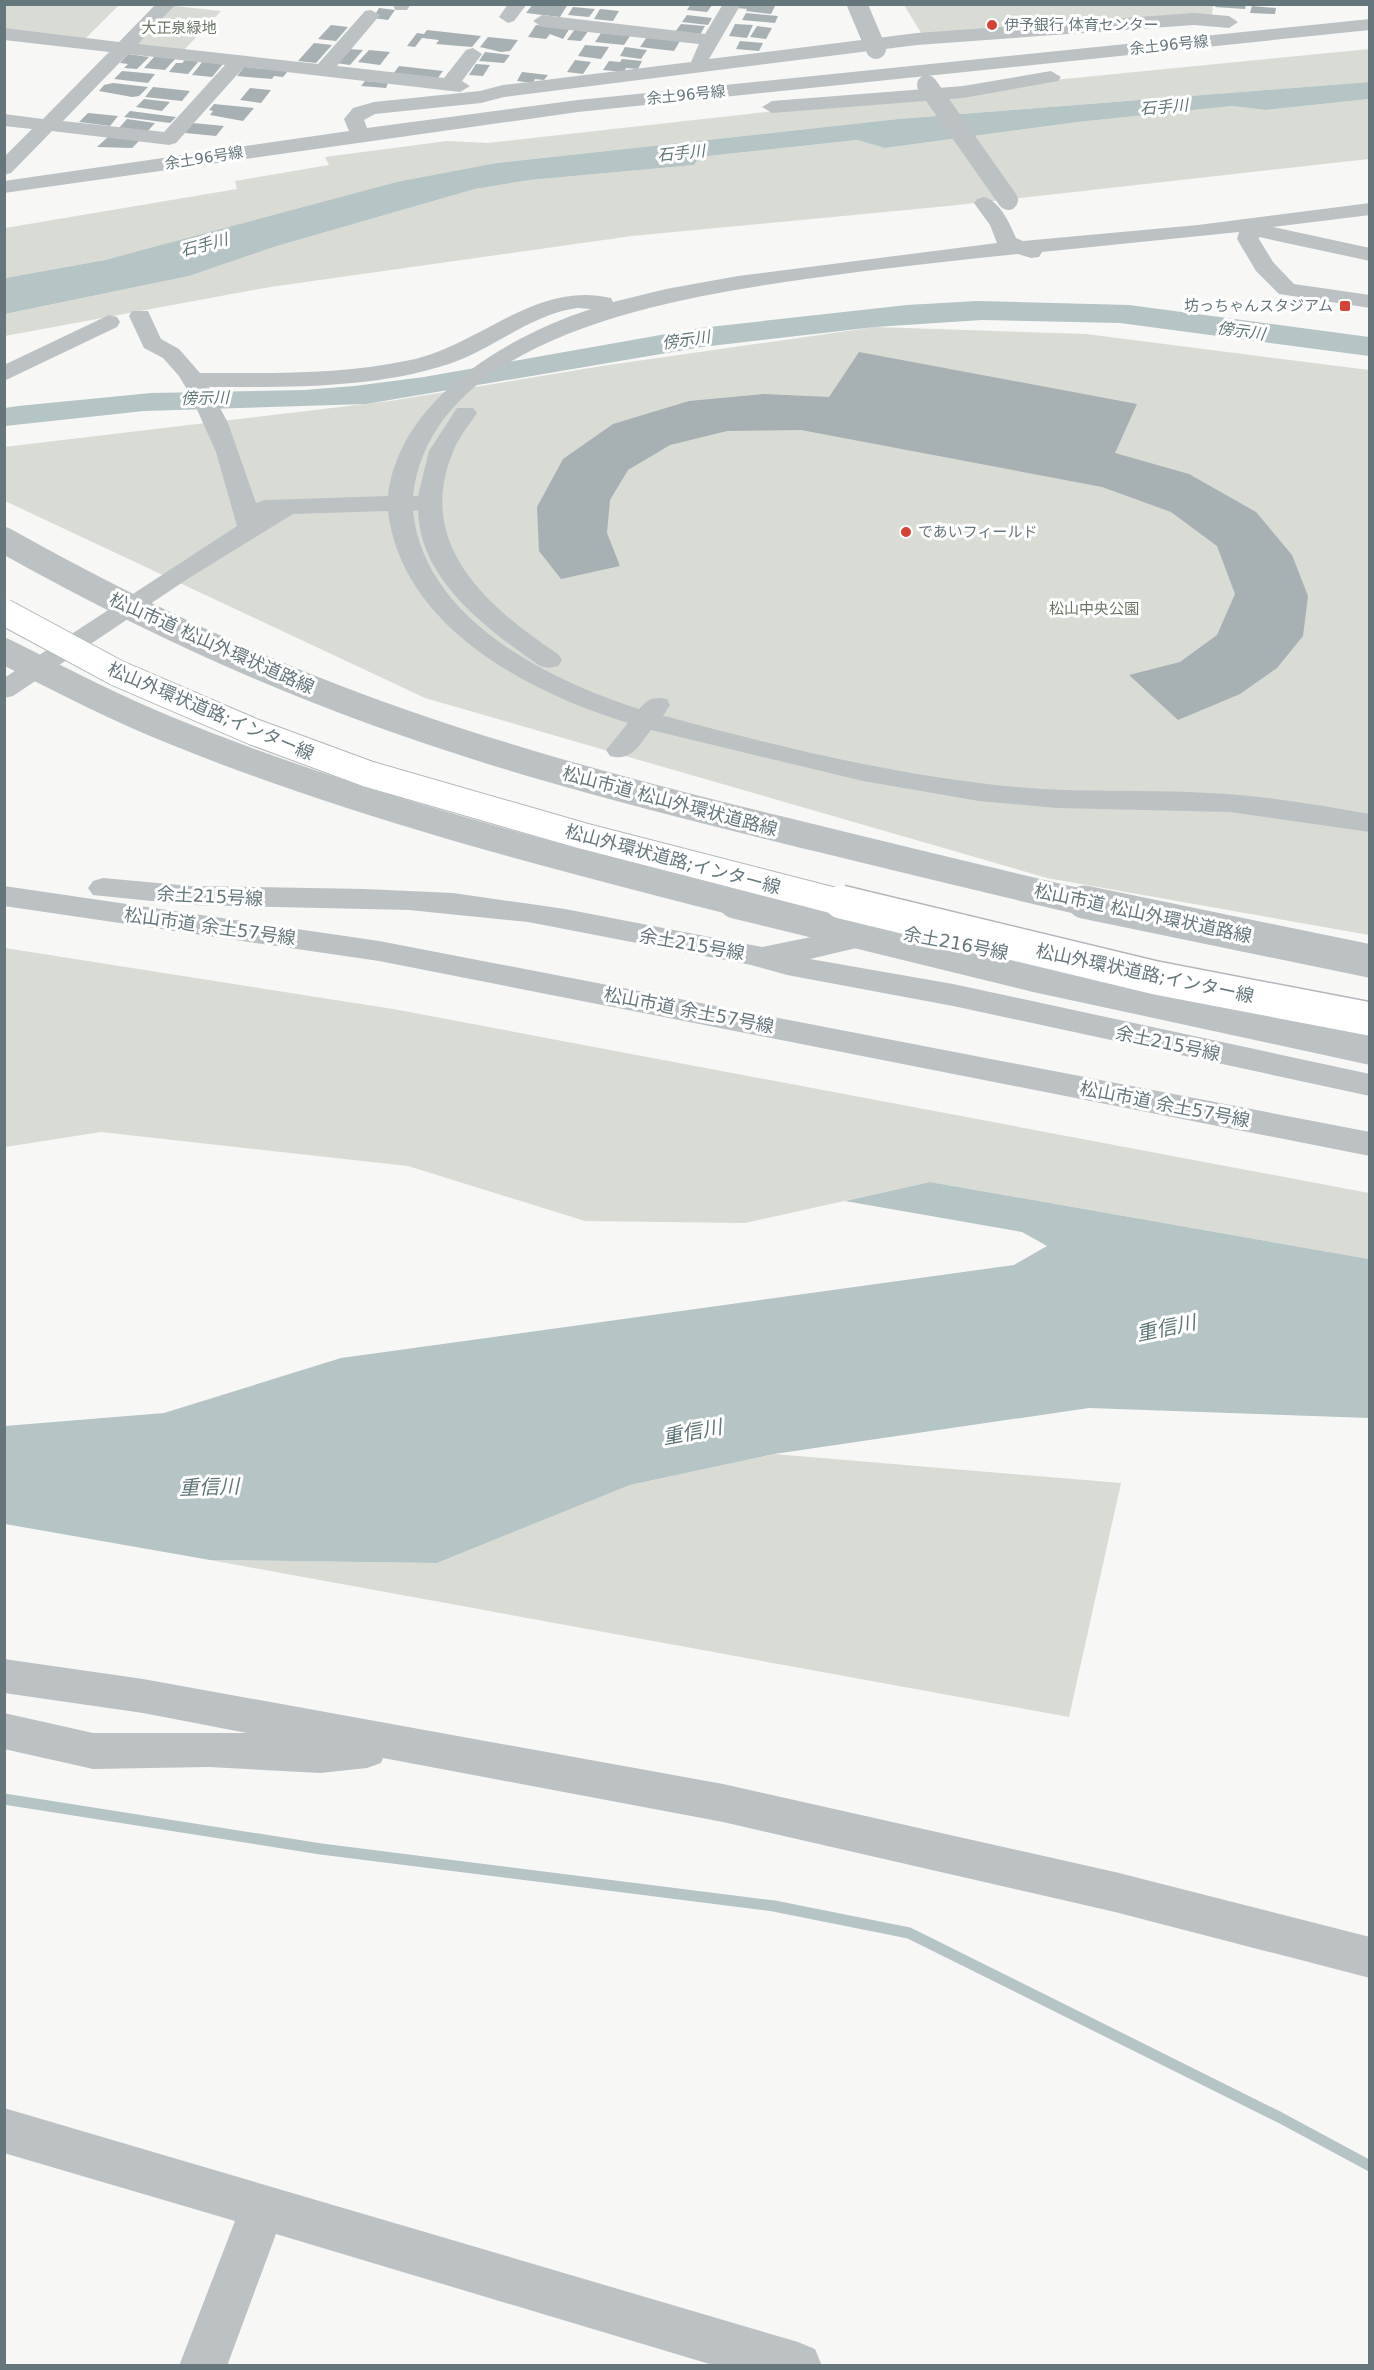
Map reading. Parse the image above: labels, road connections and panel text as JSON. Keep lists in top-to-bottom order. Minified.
{"streets":{"highway":["松山外環状道路;インター線"],"street":["余土96号線","松山市道 松山外環状道路線","余土215号線","松山市道 余土57号線","余土216号線"]},"crossings":[["余土215号線","余土216号線"]],"water":["石手川","傍示川","重信川"],"parks":["大正泉緑地","松山中央公園"],"places":{"other":["伊予銀行 体育センター","であいフィールド"],"transit":["坊っちゃんスタジアム"]}}
